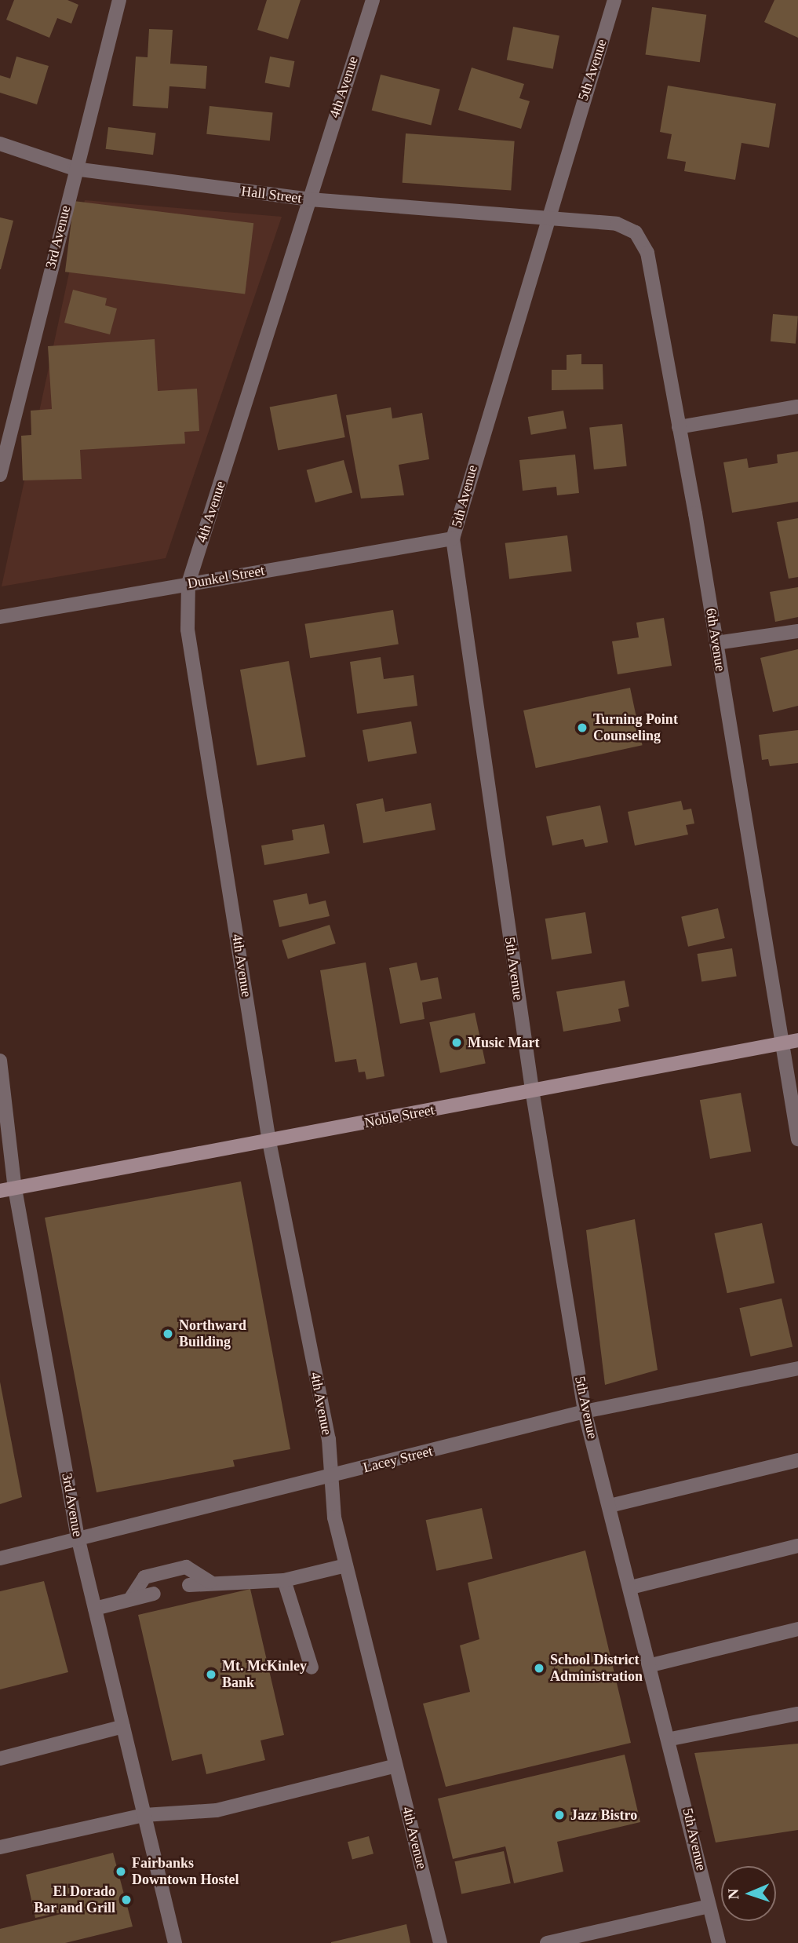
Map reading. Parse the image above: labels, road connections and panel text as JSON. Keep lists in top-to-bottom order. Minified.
{"streets":{"street":["5th Avenue","4th Avenue","Hall Street","3rd Avenue","Dunkel Street","6th Avenue","Noble Street","Lacey Street"]},"crossings":[["5th Avenue","Hall Street"],["5th Avenue","Dunkel Street"],["5th Avenue","6th Avenue"],["5th Avenue","Noble Street"],["5th Avenue","Lacey Street"],["4th Avenue","Hall Street"],["4th Avenue","Dunkel Street"],["4th Avenue","Noble Street"],["4th Avenue","Lacey Street"],["Hall Street","3rd Avenue"],["Hall Street","6th Avenue"],["3rd Avenue","Noble Street"],["3rd Avenue","Lacey Street"],["6th Avenue","Noble Street"]],"places":["Turning Point Counseling","Music Mart","Northward Building","School District Administration","Mt. McKinley Bank","Jazz Bistro","Fairbanks Downtown Hostel","El Dorado Bar and Grill"],"north":"left"}
